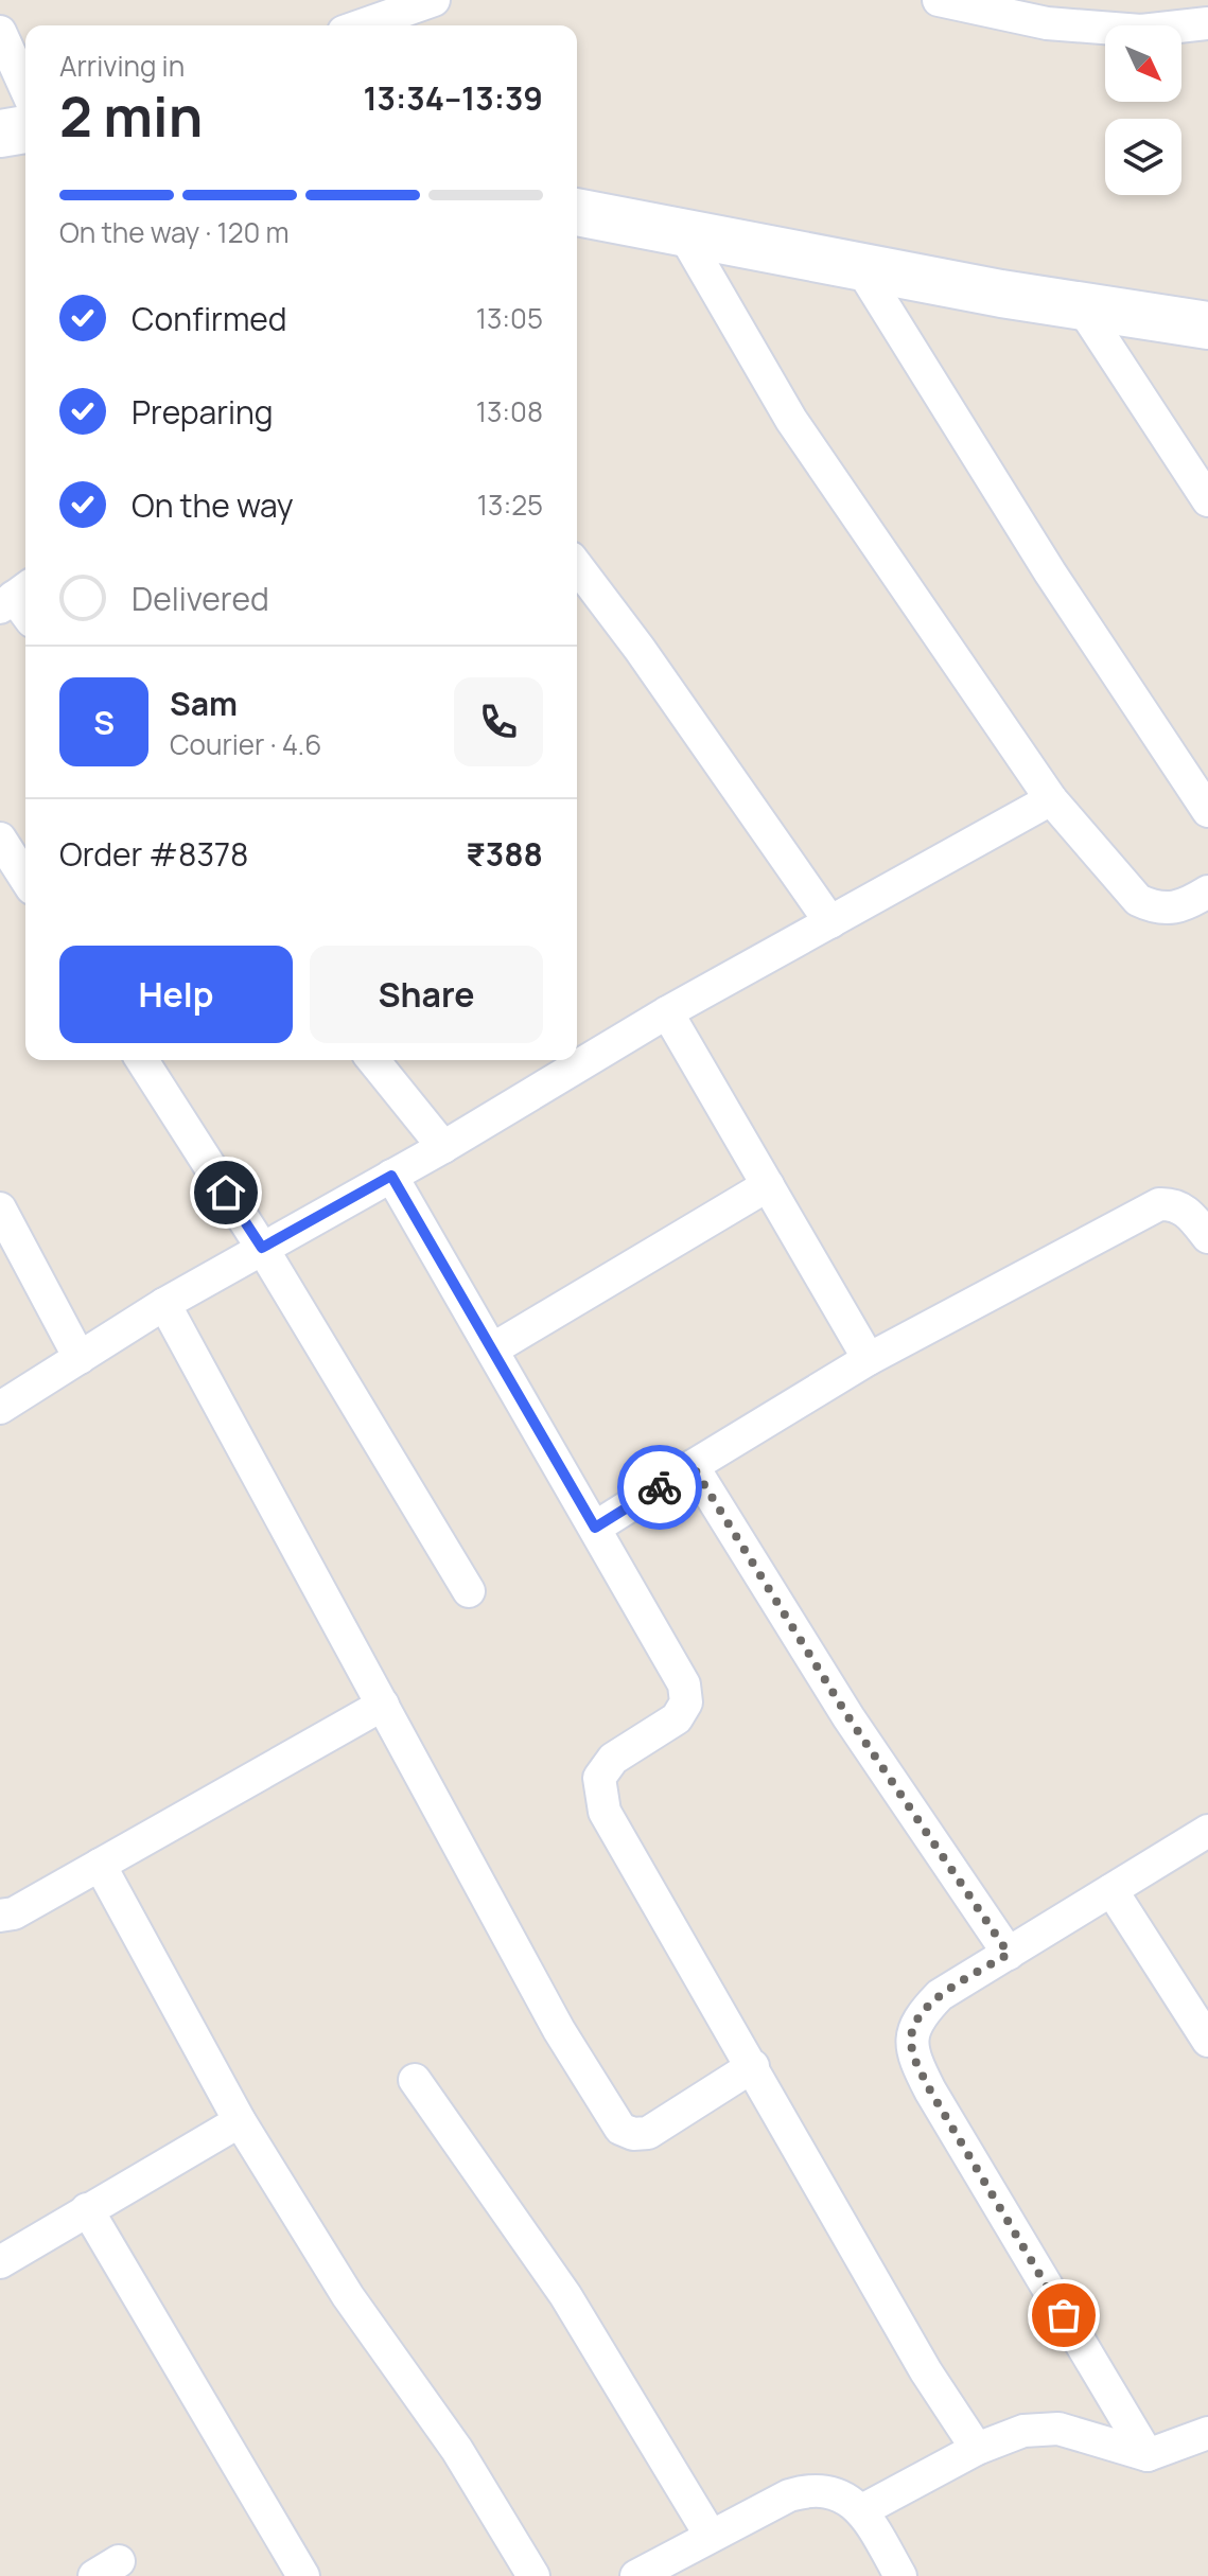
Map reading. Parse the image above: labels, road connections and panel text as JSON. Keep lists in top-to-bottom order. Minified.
{"north":"bottom right","page":{"heading":["2 min","Arriving in","13:34–13:39"],"panel":["Sam","Courier · 4.6","Order #8378","₹388"],"bar":"On the way · 120 m","list":[["Confirmed","13:05"],["Preparing","13:08"],["On the way","13:25"],"Delivered"],"round":"S","buttons":["Help","Share"]}}
